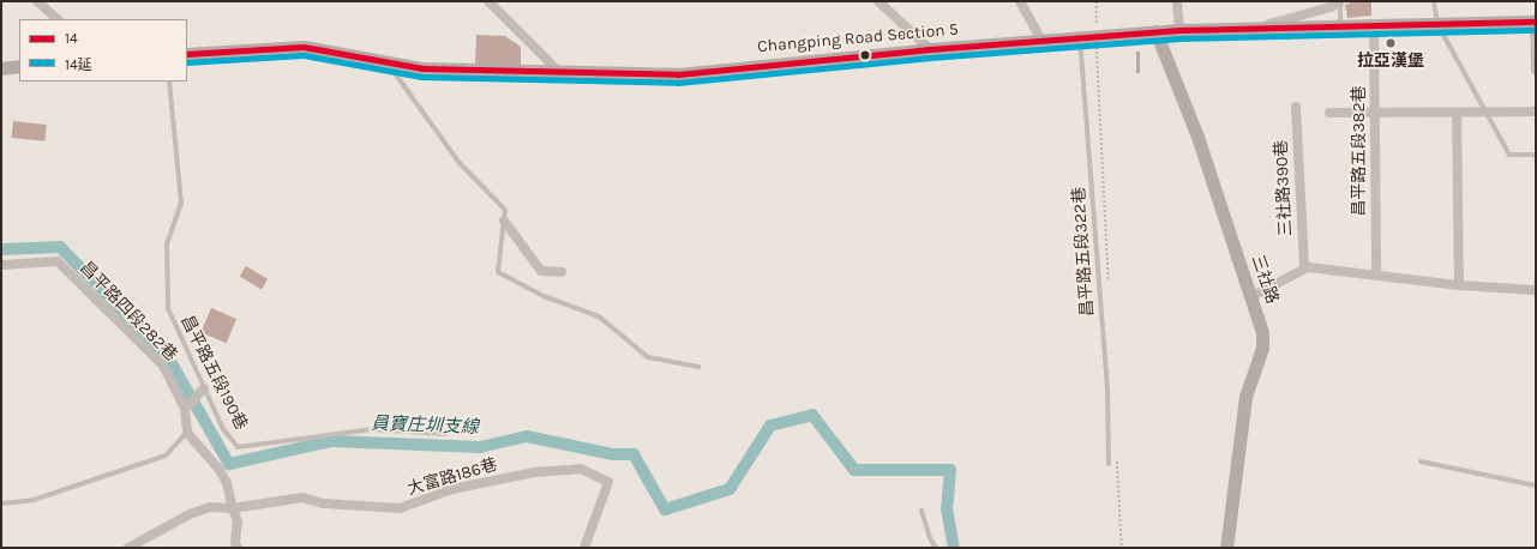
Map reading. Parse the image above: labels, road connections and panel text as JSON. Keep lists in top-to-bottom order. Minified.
{"streets":{"street":["Changping Road Section 5","昌平路五段382巷","三社路390巷","三社路","昌平路四段282巷","大富路186巷"],"lane":["昌平路五段322巷","昌平路五段190巷"]},"crossings":[["Changping Road Section 5","昌平路五段382巷"],["Changping Road Section 5","昌平路五段322巷"],["Changping Road Section 5","三社路"]],"water":["員寶庄圳支線"],"places":["拉亞漢堡"],"lines":["transit line 14","transit line 14延"],"legend":["14","14延"]}
